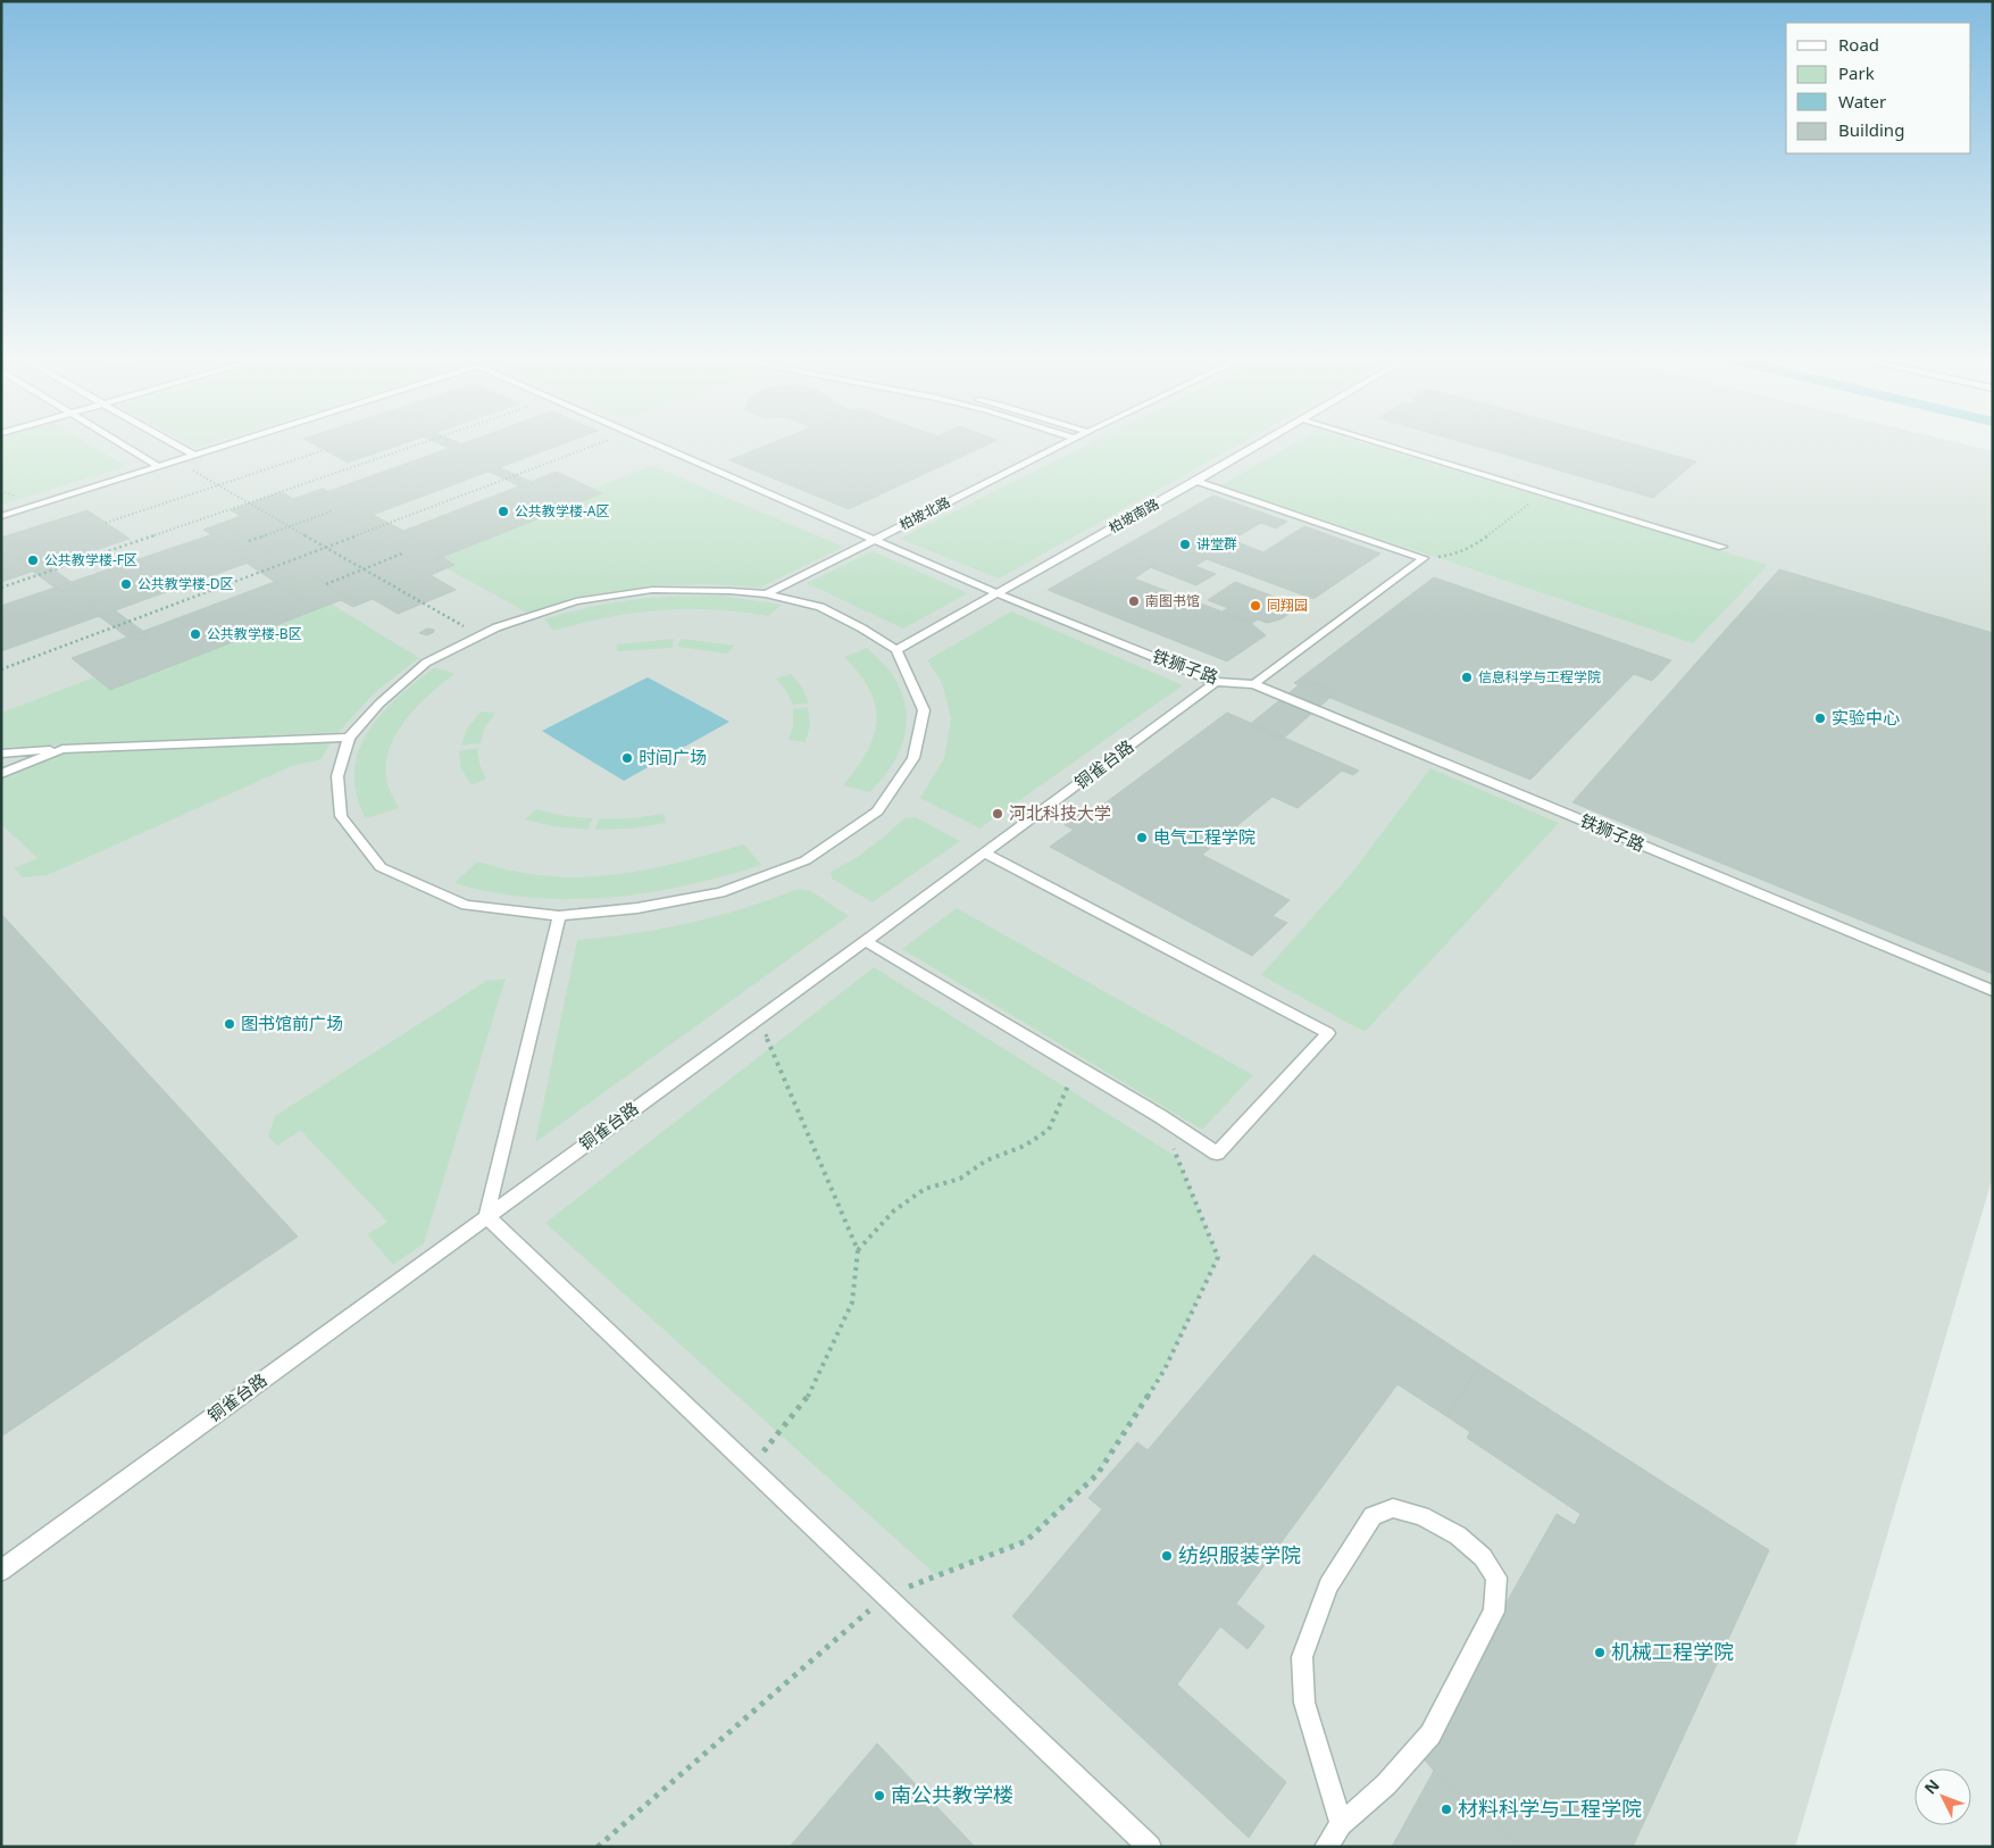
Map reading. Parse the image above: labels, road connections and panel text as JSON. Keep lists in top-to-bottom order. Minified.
{"streets":{"lane":["柏坡北路","柏坡南路","铁狮子路","铜雀台路"]},"crossings":[["柏坡北路","铁狮子路"],["柏坡南路","铁狮子路"],["铁狮子路","铜雀台路"]],"places":["公共教学楼-A区","讲堂群","公共教学楼-F区","公共教学楼-D区","南图书馆","同翔园","公共教学楼-B区","信息科学与工程学院","实验中心","时间广场","河北科技大学","电气工程学院","图书馆前广场","纺织服装学院","机械工程学院","南公共教学楼","材料科学与工程学院"],"legend":["Road","Park","Water","Building"],"north":"top left"}
